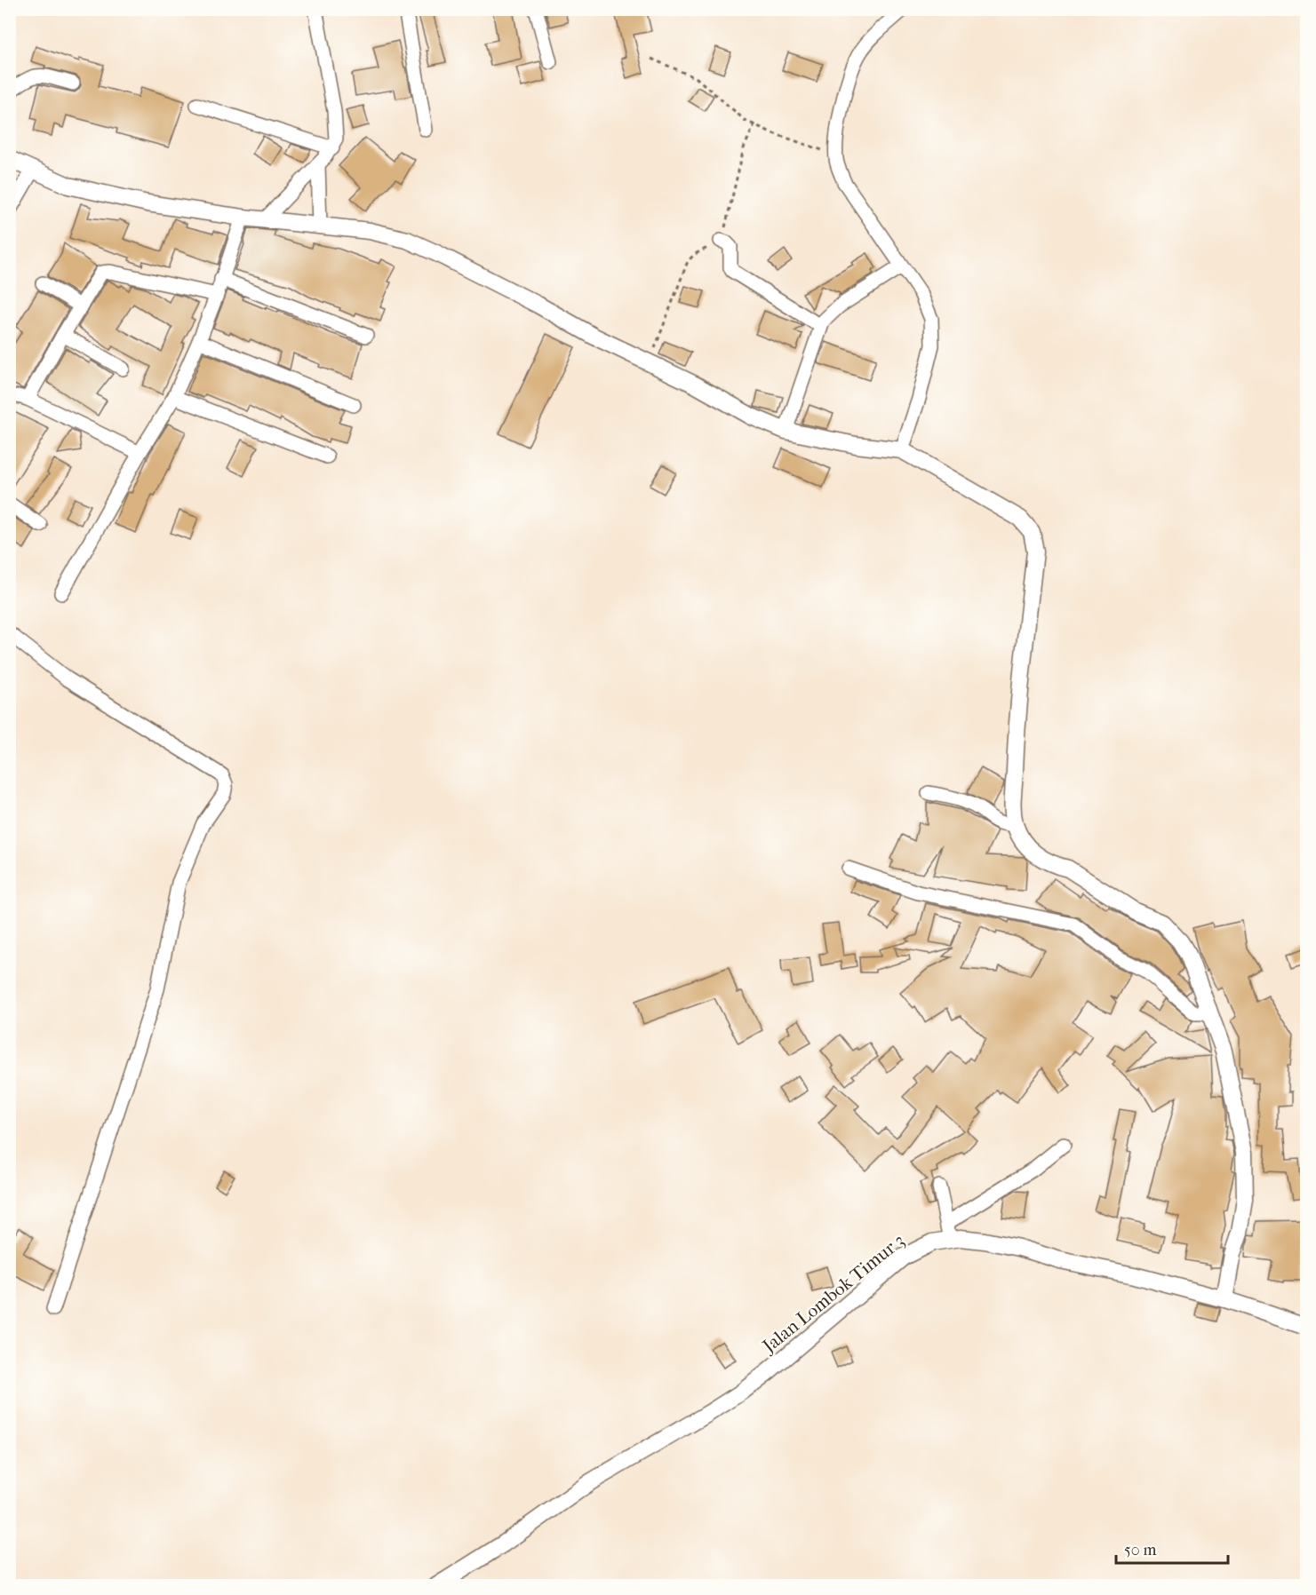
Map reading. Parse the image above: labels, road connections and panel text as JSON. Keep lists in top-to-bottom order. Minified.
{"streets":{"street":["Jalan Lombok Timur 3"]},"scale_bar":"50 m"}
